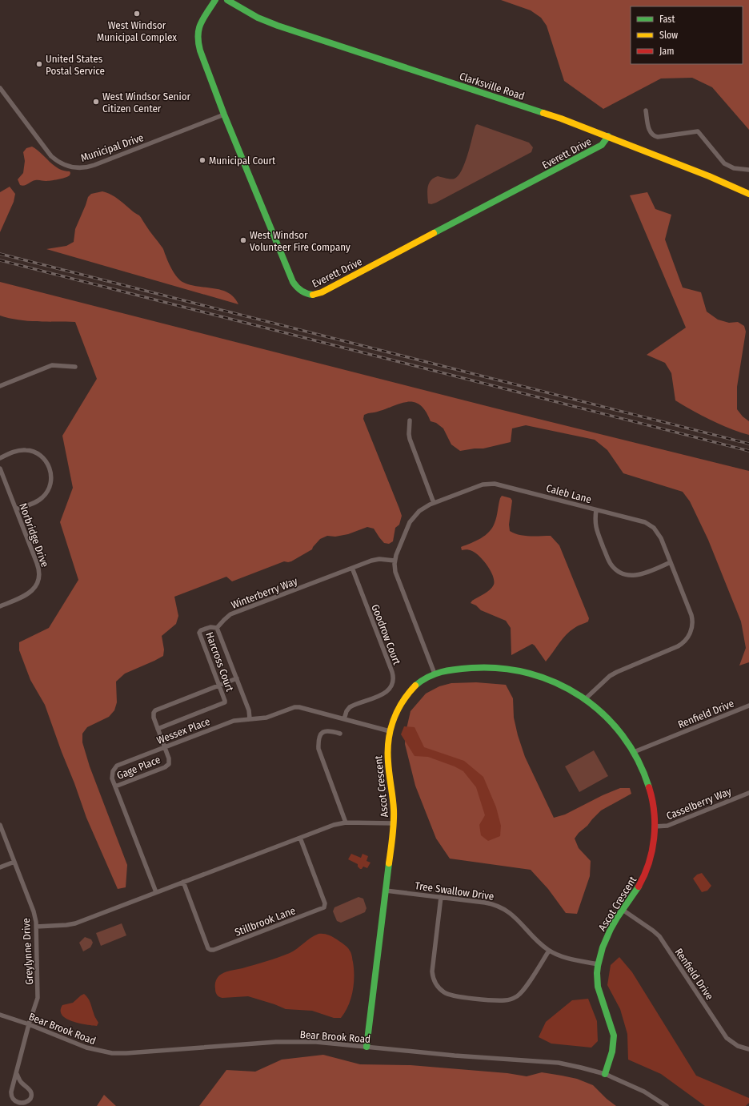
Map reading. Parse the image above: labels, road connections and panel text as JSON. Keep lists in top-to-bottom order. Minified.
{"streets":{"street":["Clarksville Road","Municipal Drive","Everett Drive","Caleb Lane","Norbridge Drive","Winterberry Way","Goodrow Court","Harcross Court","Renfield Drive","Wessex Place","Gage Place","Ascot Crescent","Casselberry Way","Tree Swallow Drive","Stillbrook Lane","Greylynne Drive","Bear Brook Road"]},"crossings":[["Clarksville Road","Everett Drive"],["Municipal Drive","Everett Drive"],["Caleb Lane","Winterberry Way"],["Caleb Lane","Ascot Crescent"],["Winterberry Way","Goodrow Court"],["Winterberry Way","Harcross Court"],["Goodrow Court","Wessex Place"],["Harcross Court","Gage Place"],["Renfield Drive","Ascot Crescent"],["Wessex Place","Gage Place"],["Wessex Place","Ascot Crescent"],["Ascot Crescent","Casselberry Way"],["Ascot Crescent","Tree Swallow Drive"],["Ascot Crescent","Bear Brook Road"],["Greylynne Drive","Bear Brook Road"]],"places":["West Windsor Municipal Complex","United States Postal Service","West Windsor Senior Citizen Center","Municipal Court","West Windsor Volunteer Fire Company"],"legend":["Fast","Slow","Jam"]}
